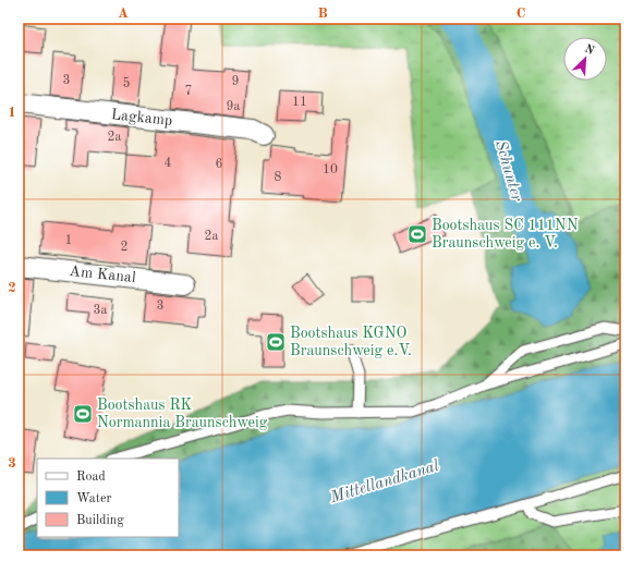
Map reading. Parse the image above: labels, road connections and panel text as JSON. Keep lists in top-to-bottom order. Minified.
{"streets":{"street":["Lagkamp","Am Kanal"]},"water":["Schunter","Mittellandkanal"],"places":{"sports":["Bootshaus SC 111NN Braunschweig e. V.","Bootshaus KGNO Braunschweig e.V.","Bootshaus RK Normannia Braunschweig"]},"house_numbers":["3","9","5","7","11","9a","2a","4","6","10","8","2a","1","2","3","3a"],"legend":["Road","Water","Building"],"north":"top right","grid":{"columns":["A","B","C"],"rows":["1","2","3"]}}
